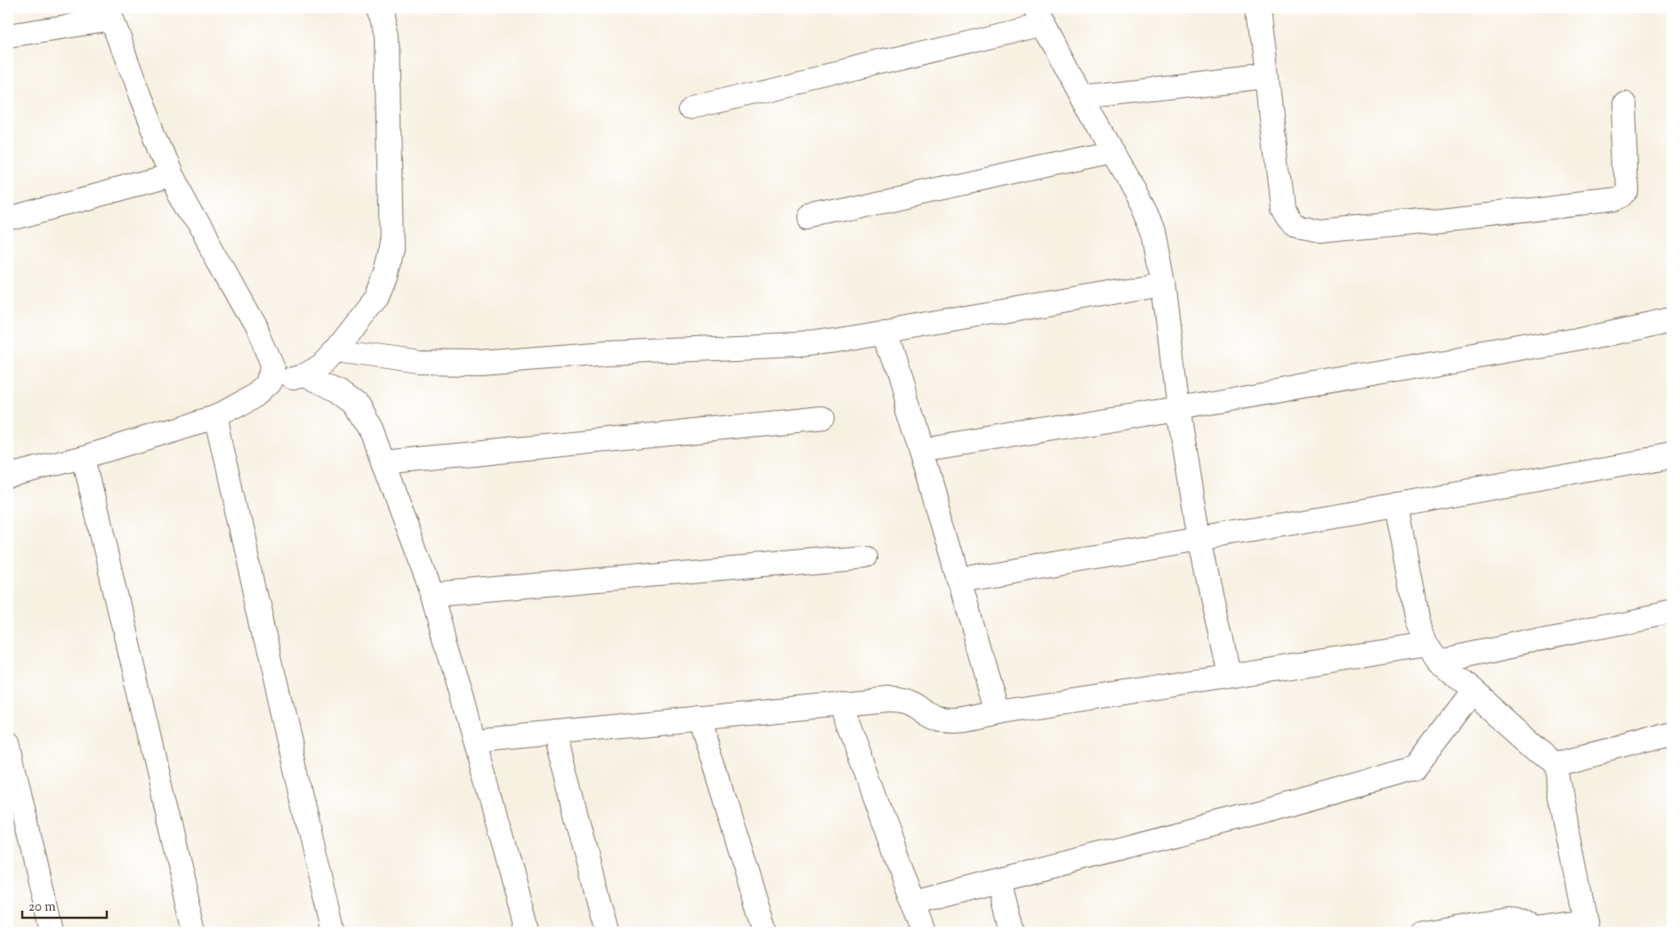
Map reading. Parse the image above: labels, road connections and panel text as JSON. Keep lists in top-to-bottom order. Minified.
{"scale_bar":"20 m"}
